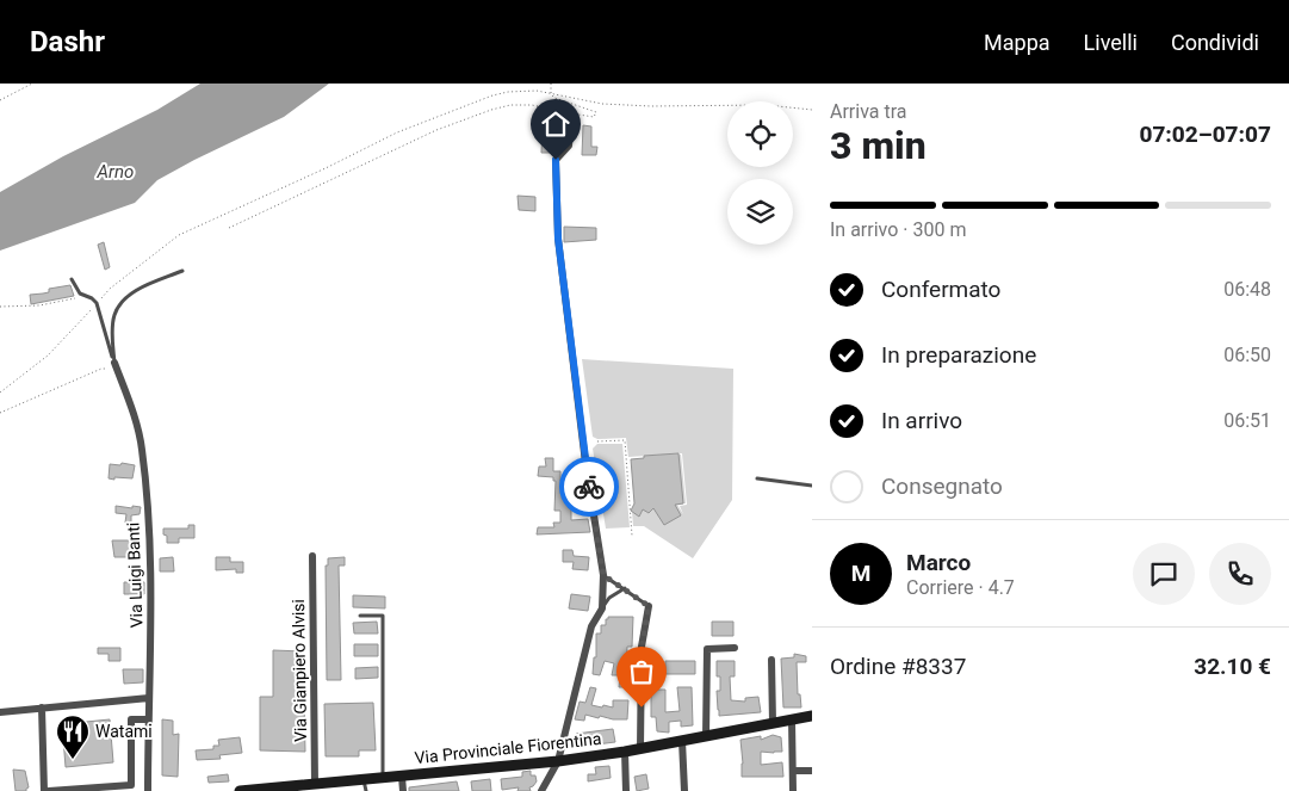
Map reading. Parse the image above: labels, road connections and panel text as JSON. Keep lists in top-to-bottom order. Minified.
{"streets":{"main road":["Via Provinciale Fiorentina"],"street":["Via Luigi Banti","Via Gianpiero Alvisi"]},"crossings":[["Via Gianpiero Alvisi","Via Provinciale Fiorentina"]],"water":["Arno"],"places":{"restaurant":["Watami"]},"page":{"header":"Dashr","nav":["Mappa","Livelli","Condividi"],"heading":["3 min","Arriva tra","07:02–07:07"],"panel":["Marco","Corriere · 4.7","Ordine #8337","32.10 €"],"bar":"In arrivo · 300 m","list":[["Confermato","06:48"],["In preparazione","06:50"],["In arrivo","06:51"],"Consegnato"],"round":"M"}}
